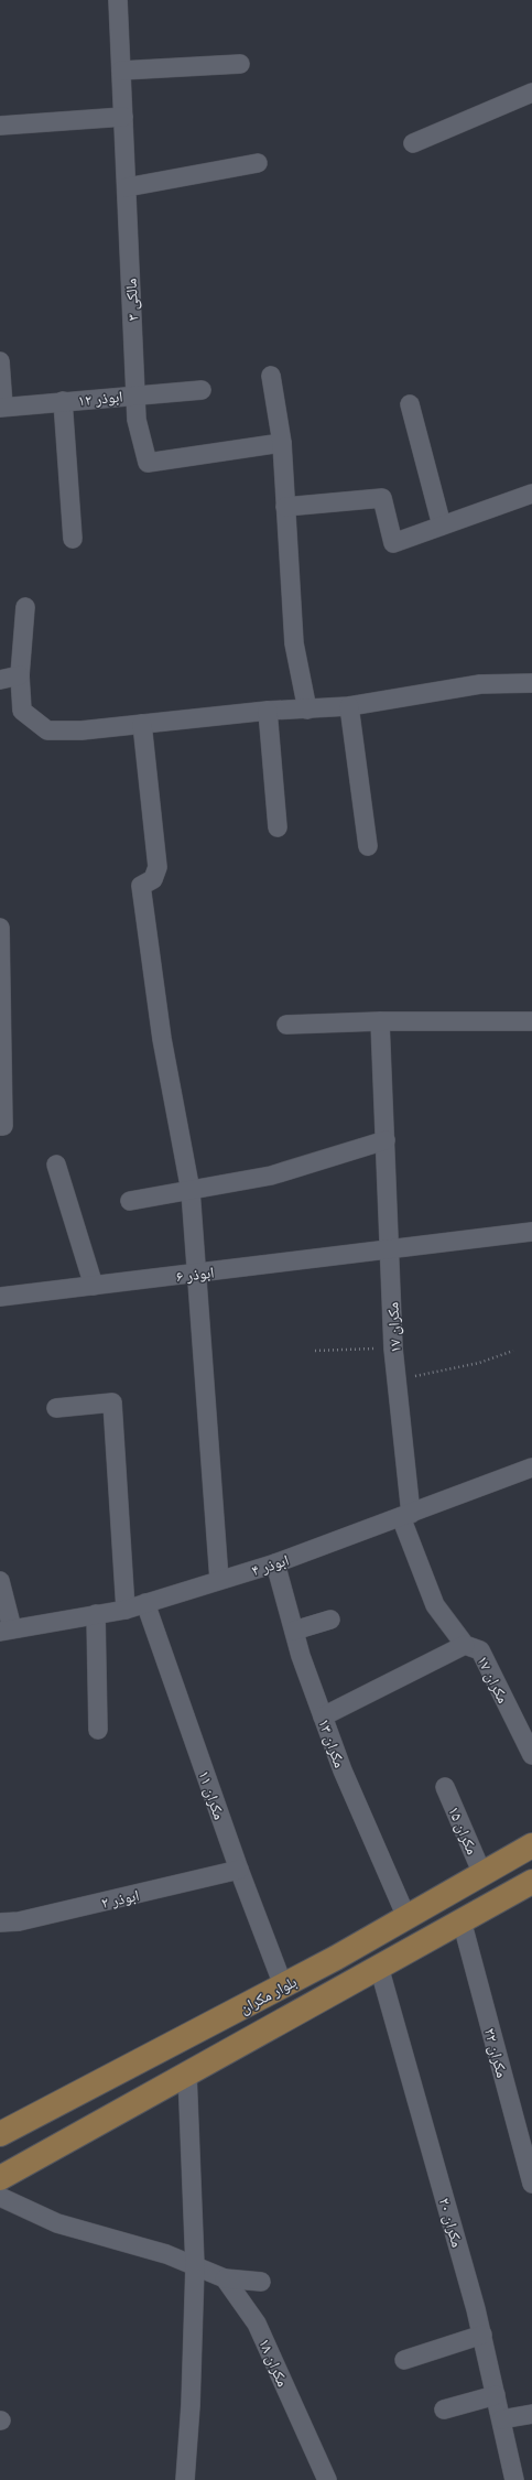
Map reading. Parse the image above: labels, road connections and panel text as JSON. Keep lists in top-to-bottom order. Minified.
{"streets":{"main road":["بلوار مکران"],"street":["مالکی ۳","ابوذر ۱۲","ابوذر ۶","مکران ۱۷","ابوذر ۴","مکران ۱۳","مکران ۱۱","مکران ۱۵","ابوذر ۲","مکران ۲۲","مکران ۲۰","مکران ۱۸"]},"crossings":[["مالکی ۳","ابوذر ۱۲"],["ابوذر ۶","مکران ۱۷"],["مکران ۱۷","ابوذر ۴"],["ابوذر ۴","مکران ۱۳"],["ابوذر ۴","مکران ۱۱"],["مکران ۱۳","بلوار مکران"],["مکران ۱۱","ابوذر ۲"],["مکران ۱۱","بلوار مکران"],["مکران ۱۵","بلوار مکران"]]}
